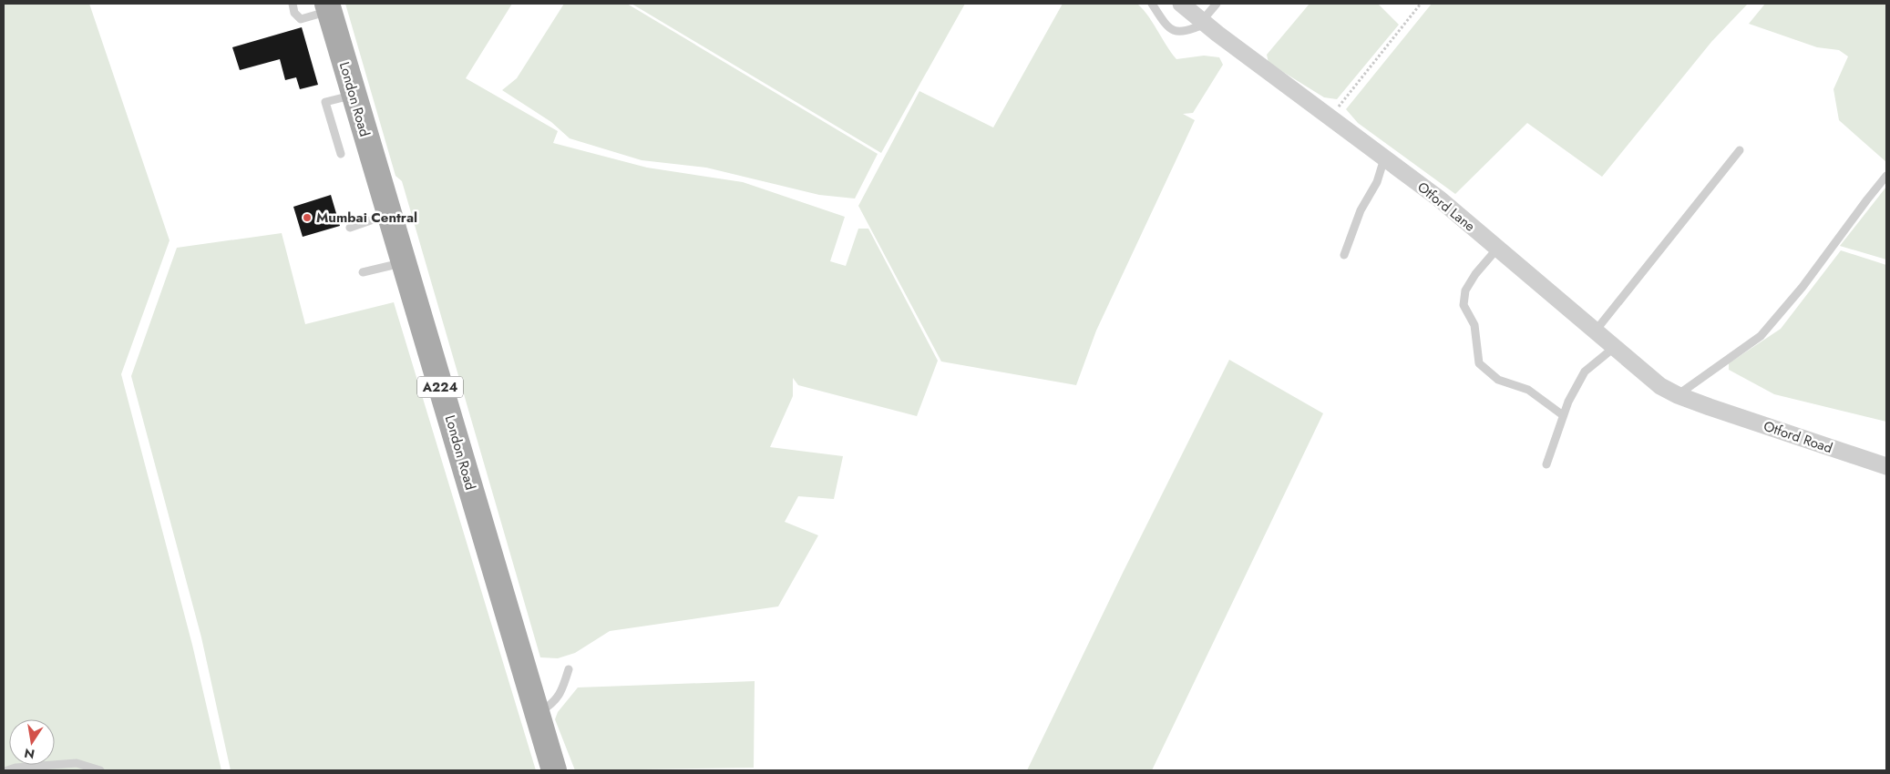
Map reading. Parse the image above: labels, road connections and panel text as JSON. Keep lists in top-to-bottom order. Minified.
{"streets":{"main road":["London Road","A224"],"street":["Otford Lane","Otford Road"]},"crossings":[["Otford Lane","Otford Road"]],"places":["Mumbai Central"],"north":"bottom"}
